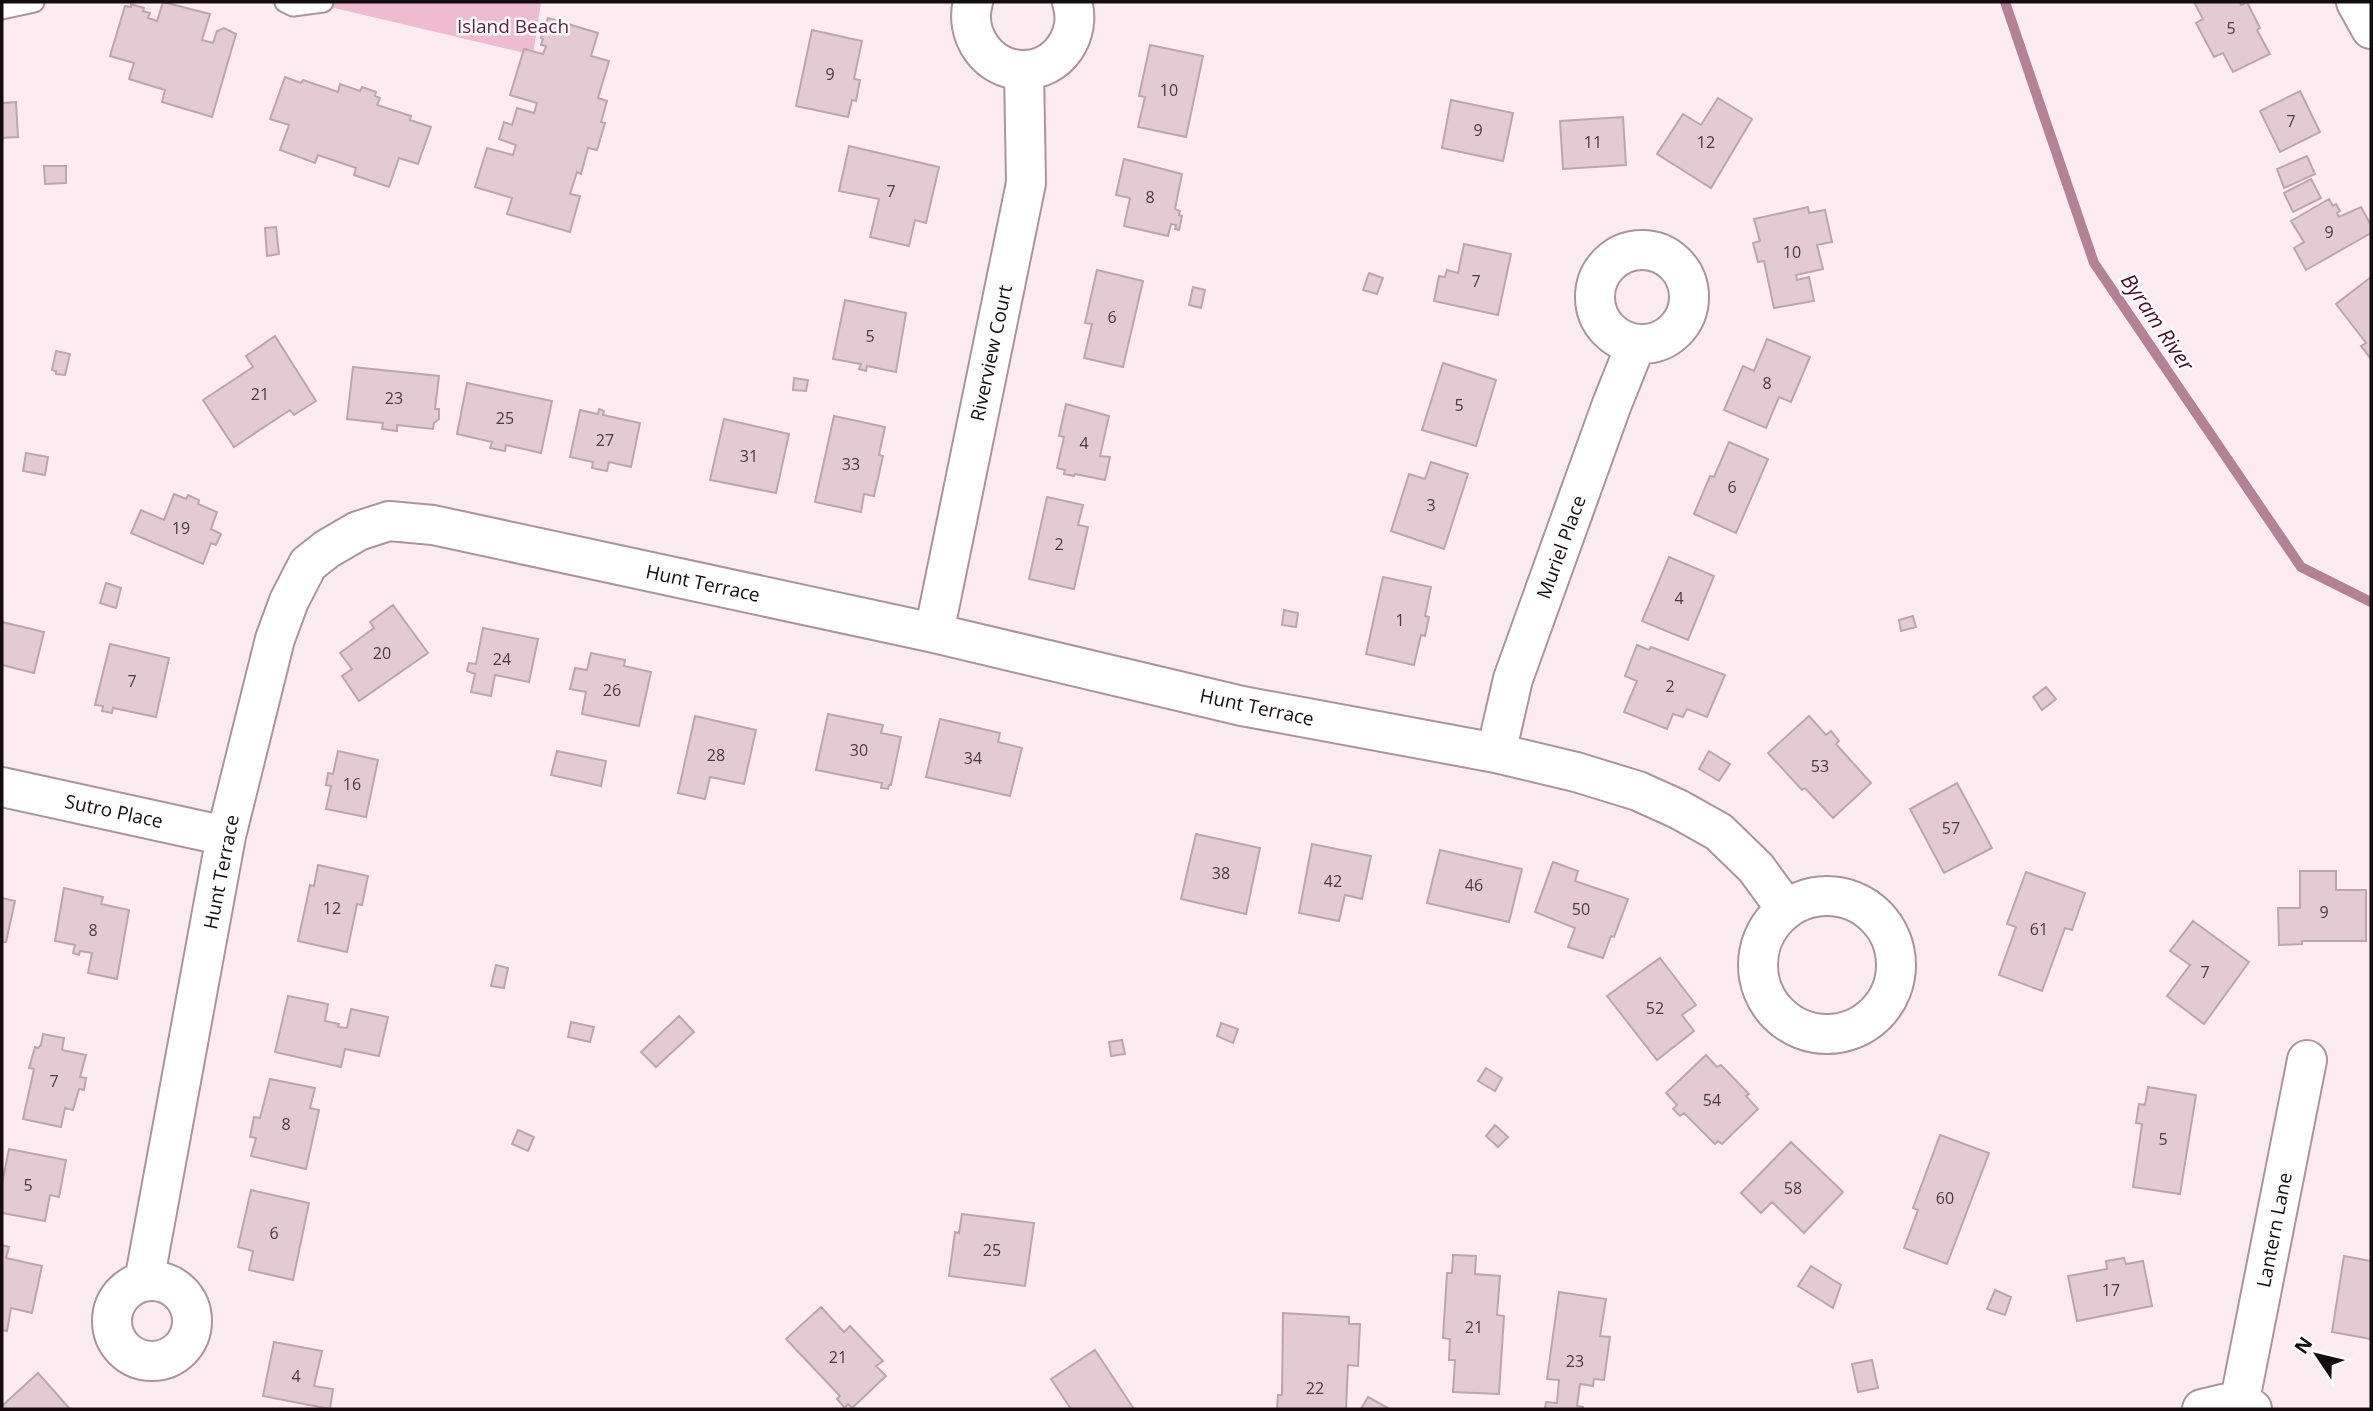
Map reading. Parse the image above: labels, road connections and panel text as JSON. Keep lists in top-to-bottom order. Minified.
{"streets":{"street":["Riverview Court","Muriel Place","Hunt Terrace","Sutro Place","Lantern Lane"]},"crossings":[["Riverview Court","Hunt Terrace"],["Muriel Place","Hunt Terrace"],["Hunt Terrace","Sutro Place"]],"water":["Byram River"],"parks":["Island Beach"],"house_numbers":["5","9","10","7","9","11","12","7","8","9","10","7","6","5","8","21","23","5","25","27","4","31","33","6","3","19","2","4","1","20","24","7","2","26","30","28","34","53","16","57","38","42","46","12","50","9","61","8","7","52","7","54","8","5","5","58","60","6","25","17","21","21","23","4","22"],"north":"top left"}
